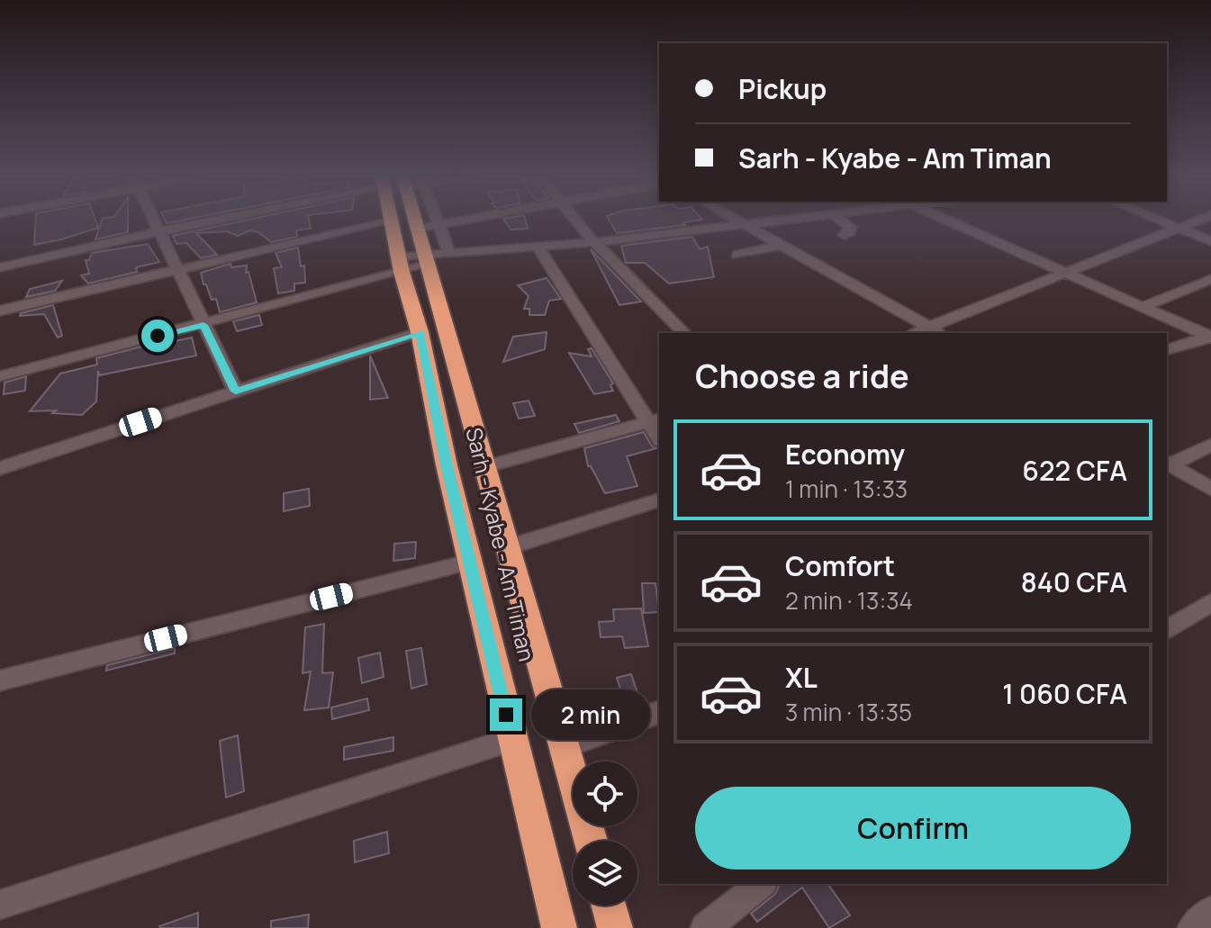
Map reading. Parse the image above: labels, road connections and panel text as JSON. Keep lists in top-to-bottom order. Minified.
{"streets":{"highway":["Sarh - Kyabe - Am Timan"]},"page":{"banner":["Pickup","Sarh - Kyabe - Am Timan"],"heading":"Choose a ride","list":[{"name":"Economy","note":"1 min · 13:33","value":"622 CFA"},{"name":"Comfort","note":"2 min · 13:34","value":"840 CFA"},{"name":"XL","note":"3 min · 13:35","value":"1 060 CFA"}],"bubble":"2 min","buttons":"Confirm"}}
